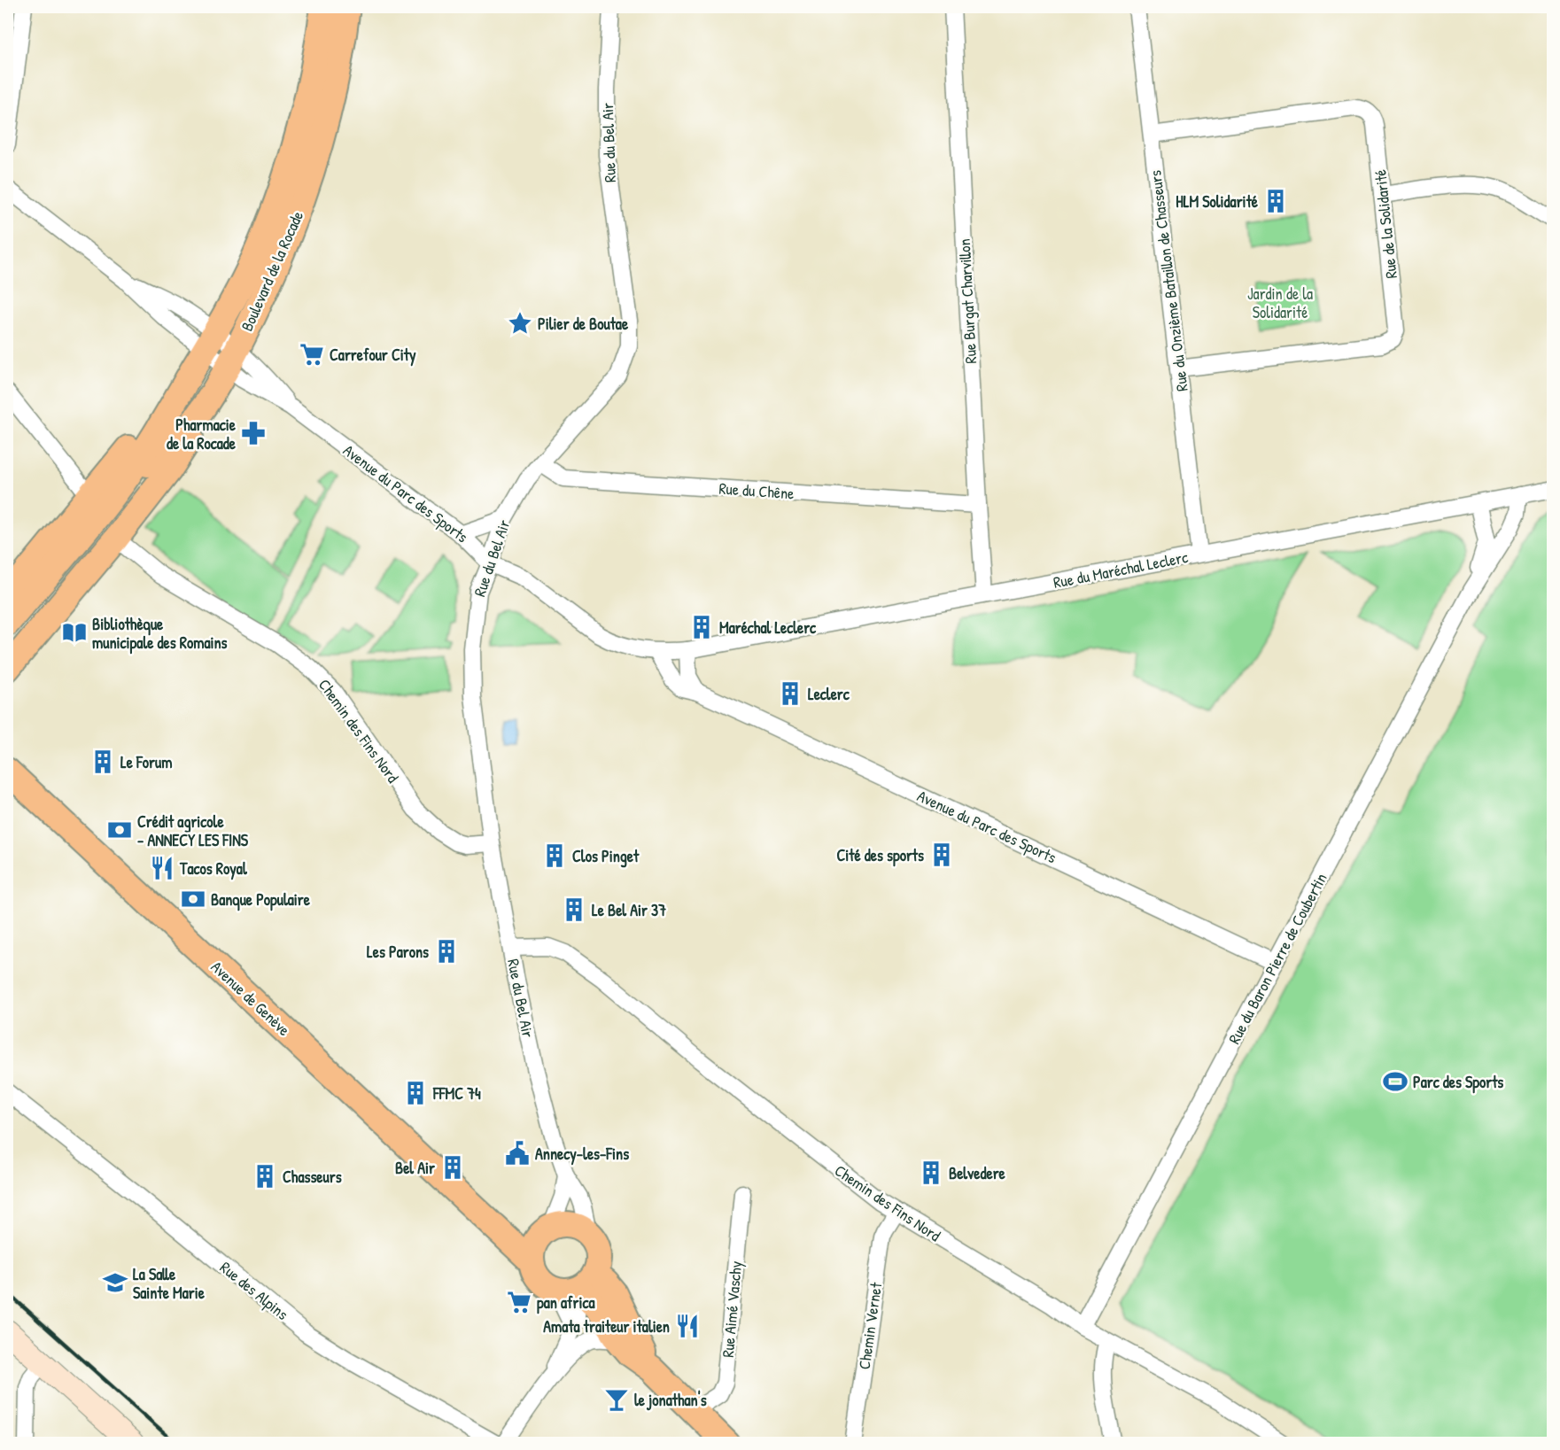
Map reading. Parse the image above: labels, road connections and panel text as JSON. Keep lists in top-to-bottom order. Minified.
{"streets":{"main road":["Boulevard de la Rocade","Avenue de Genève"],"street":["Rue du Bel Air","Rue de la Solidarité","Rue du Onzième Bataillon de Chasseurs","Rue Burgat Charvillon","Rue du Chêne","Avenue du Parc des Sports","Rue du Maréchal Leclerc","Chemin des Fins Nord","Rue du Baron Pierre de Coubertin","Rue des Alpins","Rue Aimé Vaschy","Chemin Vernet"]},"crossings":[["Rue du Bel Air","Rue du Chêne"],["Rue du Bel Air","Avenue du Parc des Sports"],["Rue du Bel Air","Chemin des Fins Nord"],["Rue du Bel Air","Avenue de Genève"],["Rue de la Solidarité","Rue du Onzième Bataillon de Chasseurs"],["Boulevard de la Rocade","Avenue du Parc des Sports"],["Rue du Onzième Bataillon de Chasseurs","Rue du Maréchal Leclerc"],["Rue Burgat Charvillon","Rue du Chêne"],["Rue Burgat Charvillon","Rue du Maréchal Leclerc"],["Avenue du Parc des Sports","Rue du Maréchal Leclerc"],["Avenue du Parc des Sports","Rue du Baron Pierre de Coubertin"],["Rue du Maréchal Leclerc","Rue du Baron Pierre de Coubertin"],["Chemin des Fins Nord","Rue du Baron Pierre de Coubertin"],["Chemin des Fins Nord","Chemin Vernet"]],"parks":["Jardin de la Solidarité"],"places":{"building":["HLM Solidarité","Maréchal Leclerc","Leclerc","Le Forum","Cité des sports","Clos Pinget","Le Bel Air 37","Les Parons","FFMC 74","Bel Air","Belvedere","Chasseurs"],"place":["Pilier de Boutae"],"supermarket":["Carrefour City","pan africa"],"pharmacy":["Pharmacie de la Rocade"],"library":["Bibliothèque municipale des Romains"],"bank":["Crédit agricole - ANNECY LES FINS","Banque Populaire"],"restaurant":["Tacos Royal","Amata traiteur italien"],"sports":["Parc des Sports"],"public building":["Annecy-les-Fins"],"school or university":["La Salle Sainte Marie"],"bar":["le jonathan's"]}}
